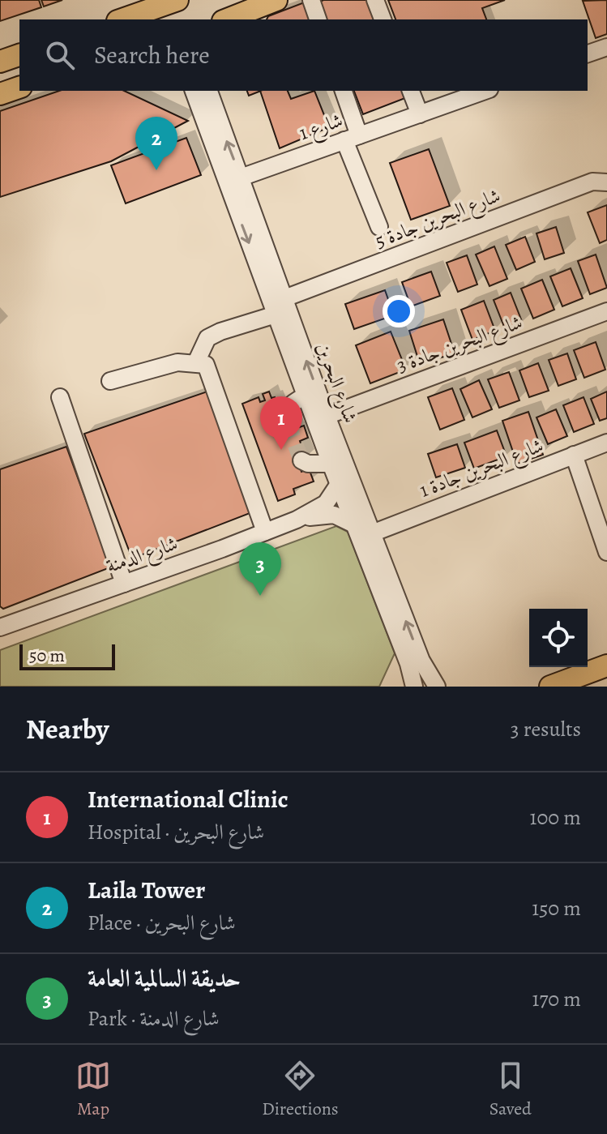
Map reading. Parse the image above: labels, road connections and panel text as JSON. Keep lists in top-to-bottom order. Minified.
{"streets":{"street":["شارع 1","شارع البحرين جادة 5","شارع البحرين جادة 3","شارع البحرين","شارع البحرين جادة 1","شارع الدمنة"]},"crossings":[["شارع 1","شارع البحرين"],["شارع البحرين جادة 5","شارع البحرين"],["شارع البحرين جادة 3","شارع البحرين"],["شارع البحرين","شارع البحرين جادة 1"],["شارع البحرين","شارع الدمنة"]],"scale_bar":"50 m","page":{"search":"Search here","pins":["2","1","3"],"scale":"50 m","heading":["Nearby","3 results"],"list":[{"mark":"1","name":"International Clinic","note":"Hospital · شارع البحرين","value":"100 m"},{"mark":"2","name":"Laila Tower","note":"Place · شارع البحرين","value":"150 m"},{"mark":"3","name":"حديقة السالمية العامة","note":"Park · شارع الدمنة","value":"170 m"}],"nav":["Map","Directions","Saved"]}}
